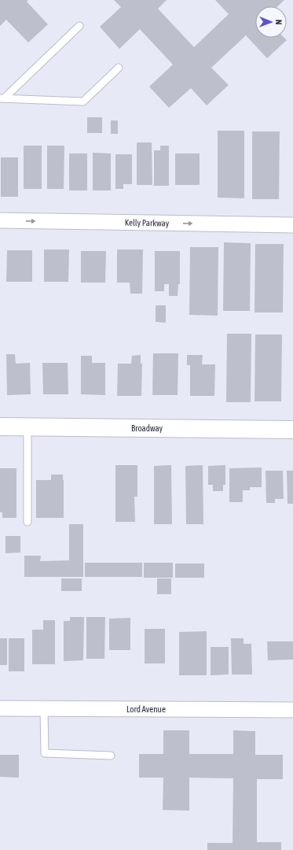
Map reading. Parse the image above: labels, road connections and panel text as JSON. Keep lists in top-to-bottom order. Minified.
{"streets":{"street":["Kelly Parkway","Broadway","Lord Avenue"]},"one_way":["Kelly Parkway"],"north":"right"}
